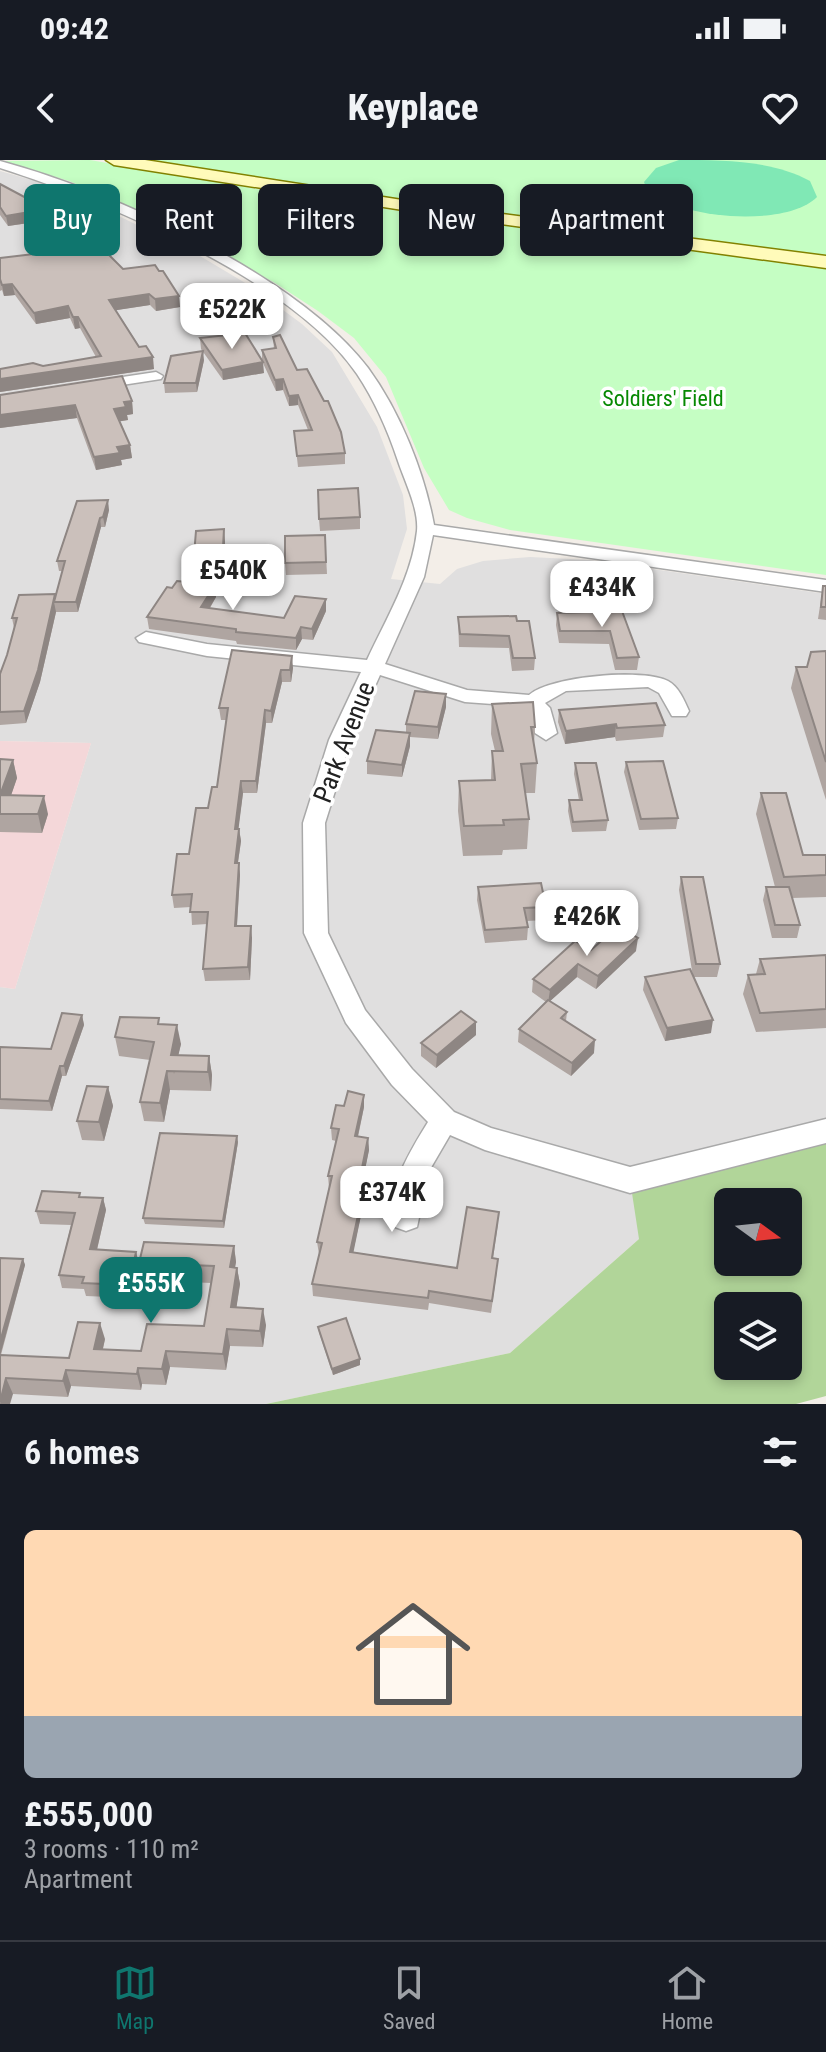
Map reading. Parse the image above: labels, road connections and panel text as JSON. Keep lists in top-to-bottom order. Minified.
{"streets":{"street":["Park Avenue"]},"parks":["Soldiers' Field"],"north":"right","page":{"status":"09:42","header":"Keyplace","chip":["Buy","Rent","Filters","New","Apartment"],"price":["£522K","£540K","£434K","£426K","£374K","£555K"],"heading":"6 homes","list":[{"name":"£555,000","note":"3 rooms · 110 m² · Apartment"}],"tabs":["Map","Saved","Home"]}}
